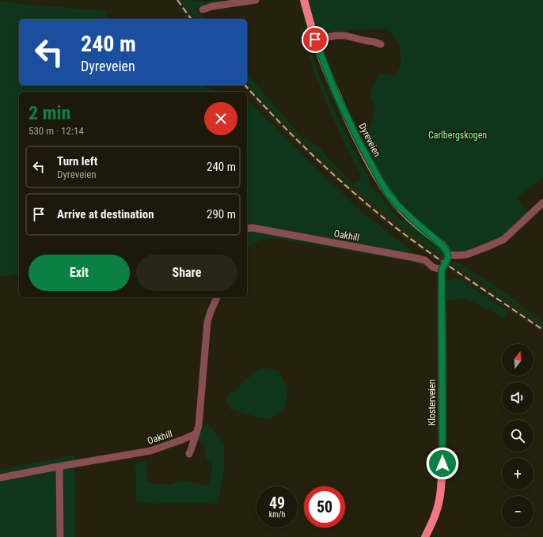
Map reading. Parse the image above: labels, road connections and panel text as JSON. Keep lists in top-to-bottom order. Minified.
{"streets":{"main road":["Dyreveien","Klosterveien"],"street":["Oakhill"]},"crossings":[["Oakhill","Klosterveien"]],"parks":["Carlbergskogen"],"north":"top","page":{"turn":["240 m","Dyreveien"],"heading":["2 min","530 m · 12:14"],"list":[{"name":"Turn left","note":"Dyreveien","value":"240 m"},{"name":"Arrive at destination","value":"290 m"}],"buttons":["Exit","Share"],"map_buttons":["+","−"],"speed":"49 km/h","limit":"50"}}
